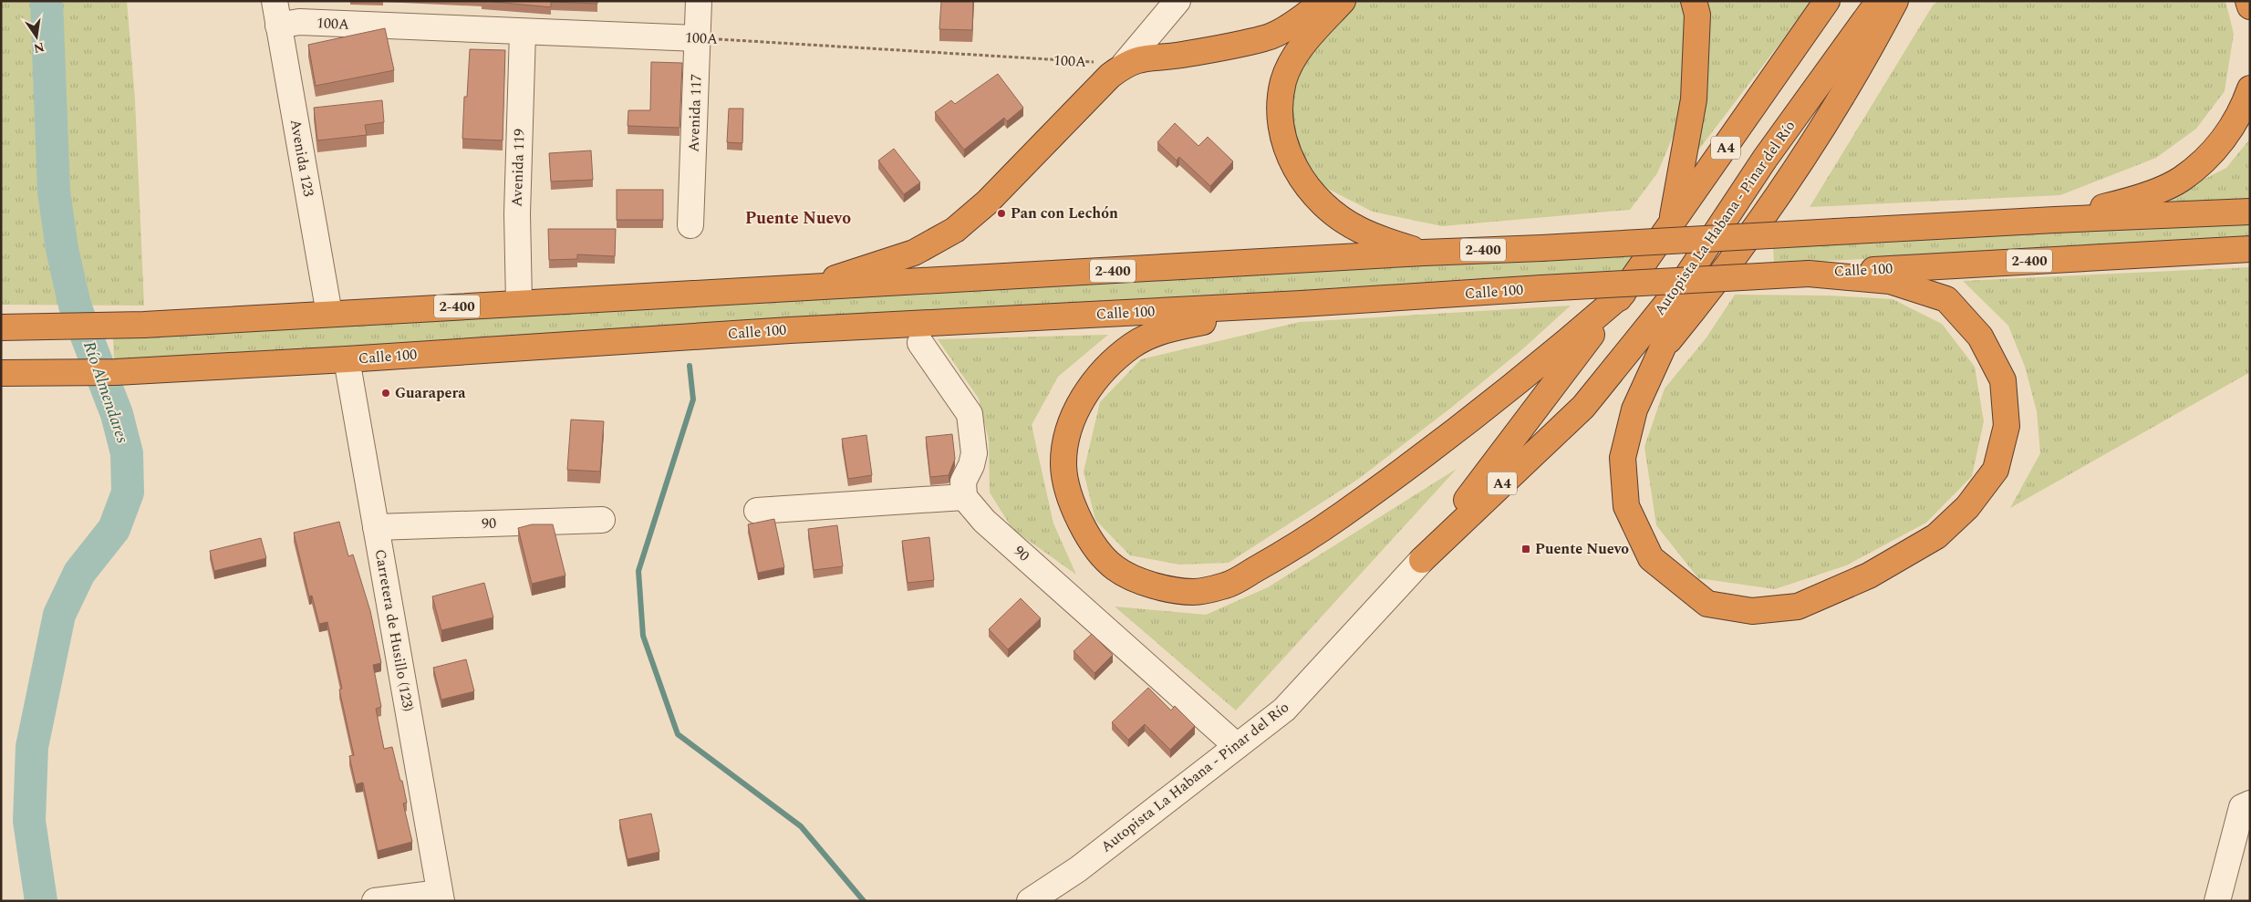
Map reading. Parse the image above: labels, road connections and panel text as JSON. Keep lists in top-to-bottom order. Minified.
{"streets":{"highway":["A4","Autopista La Habana - Pinar del Río","2-400","Calle 100"],"street":["100A","Avenida 117","Avenida 123","Avenida 119","90","Carretera de Husillo (123)"]},"crossings":[["100A","Avenida 117"],["100A","Avenida 123"],["100A","Avenida 119"],["A4","Autopista La Habana - Pinar del Río"],["Avenida 123","2-400"],["Avenida 119","2-400"],["Autopista La Habana - Pinar del Río","90"],["Calle 100","Carretera de Husillo (123)"],["90","Carretera de Husillo (123)"]],"districts":["Puente Nuevo"],"water":["Río Almendares"],"places":{"other":["Pan con Lechón","Guarapera"],"transit":["Puente Nuevo"]},"north":"bottom"}
